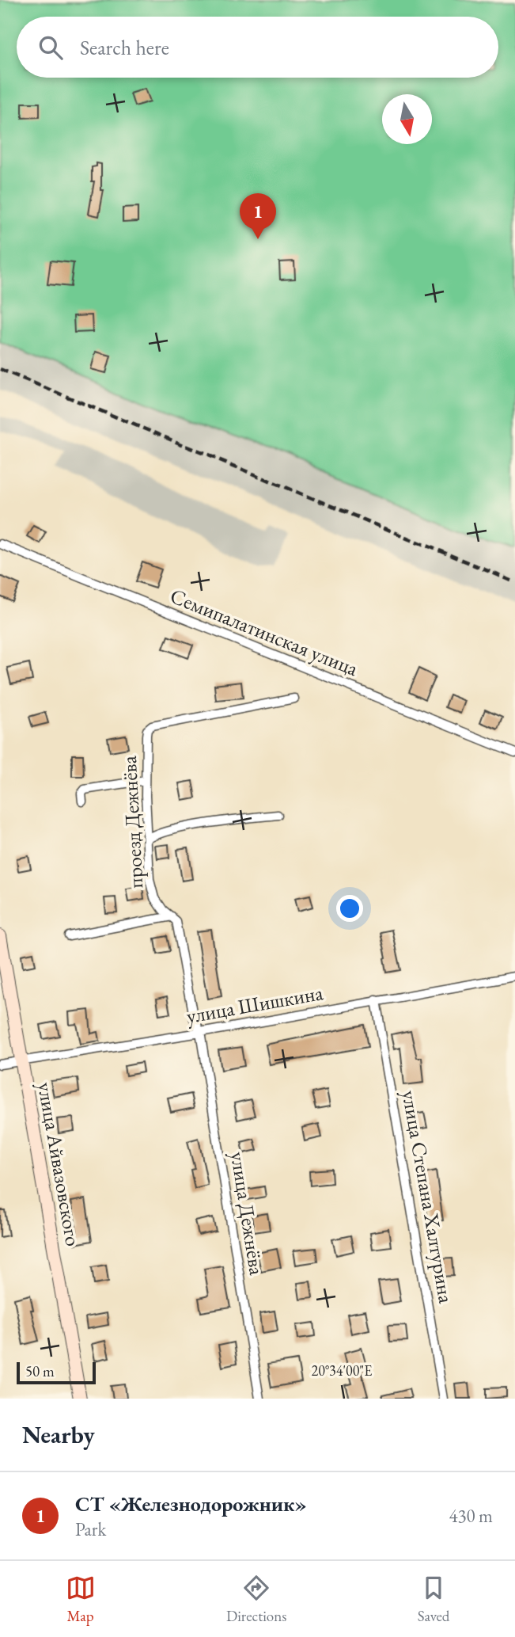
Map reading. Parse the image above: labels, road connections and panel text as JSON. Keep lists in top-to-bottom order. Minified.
{"streets":{"street":["Семипалатинская улица","проезд Дежнёва","улица Шишкина","улица Айвазовского","улица Степана Халтурина","улица Дежнёва"]},"crossings":[["проезд Дежнёва","улица Шишкина"],["проезд Дежнёва","улица Дежнёва"],["улица Шишкина","улица Айвазовского"],["улица Шишкина","улица Степана Халтурина"],["улица Шишкина","улица Дежнёва"]],"scale_bar":"50 m","north":"bottom","page":{"search":"Search here","pins":"1","scale":"50 m","heading":"Nearby","list":[{"mark":"1","name":"СТ «Железнодорожник»","note":"Park","value":"430 m"}],"nav":["Map","Directions","Saved"]},"coordinates":["20°34'00\"E"]}
